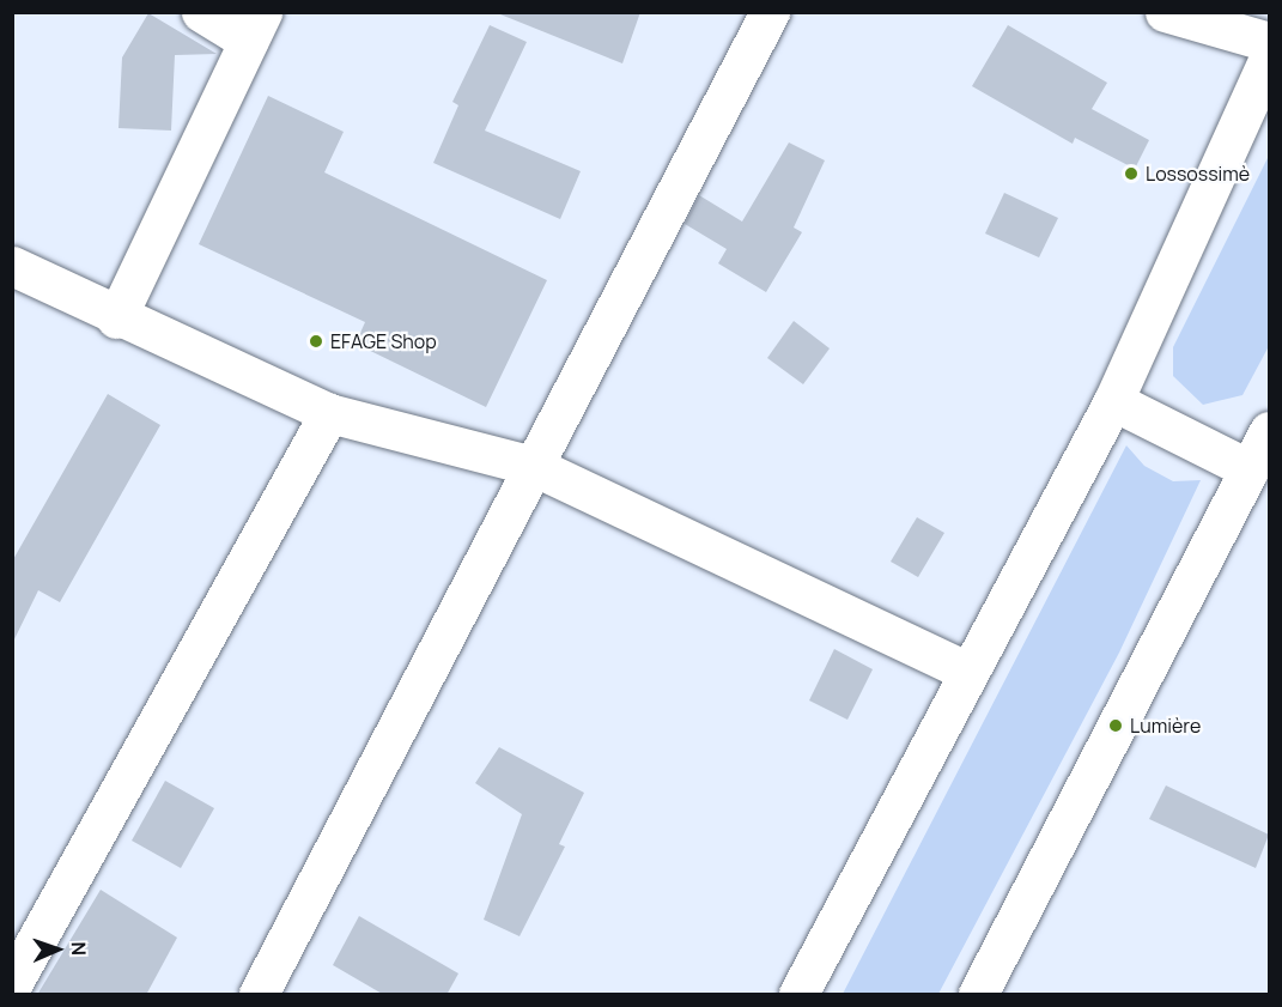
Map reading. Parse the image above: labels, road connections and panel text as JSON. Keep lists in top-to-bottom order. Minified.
{"places":["Lossossimè","EFAGE Shop","Lumière"],"north":"right"}
